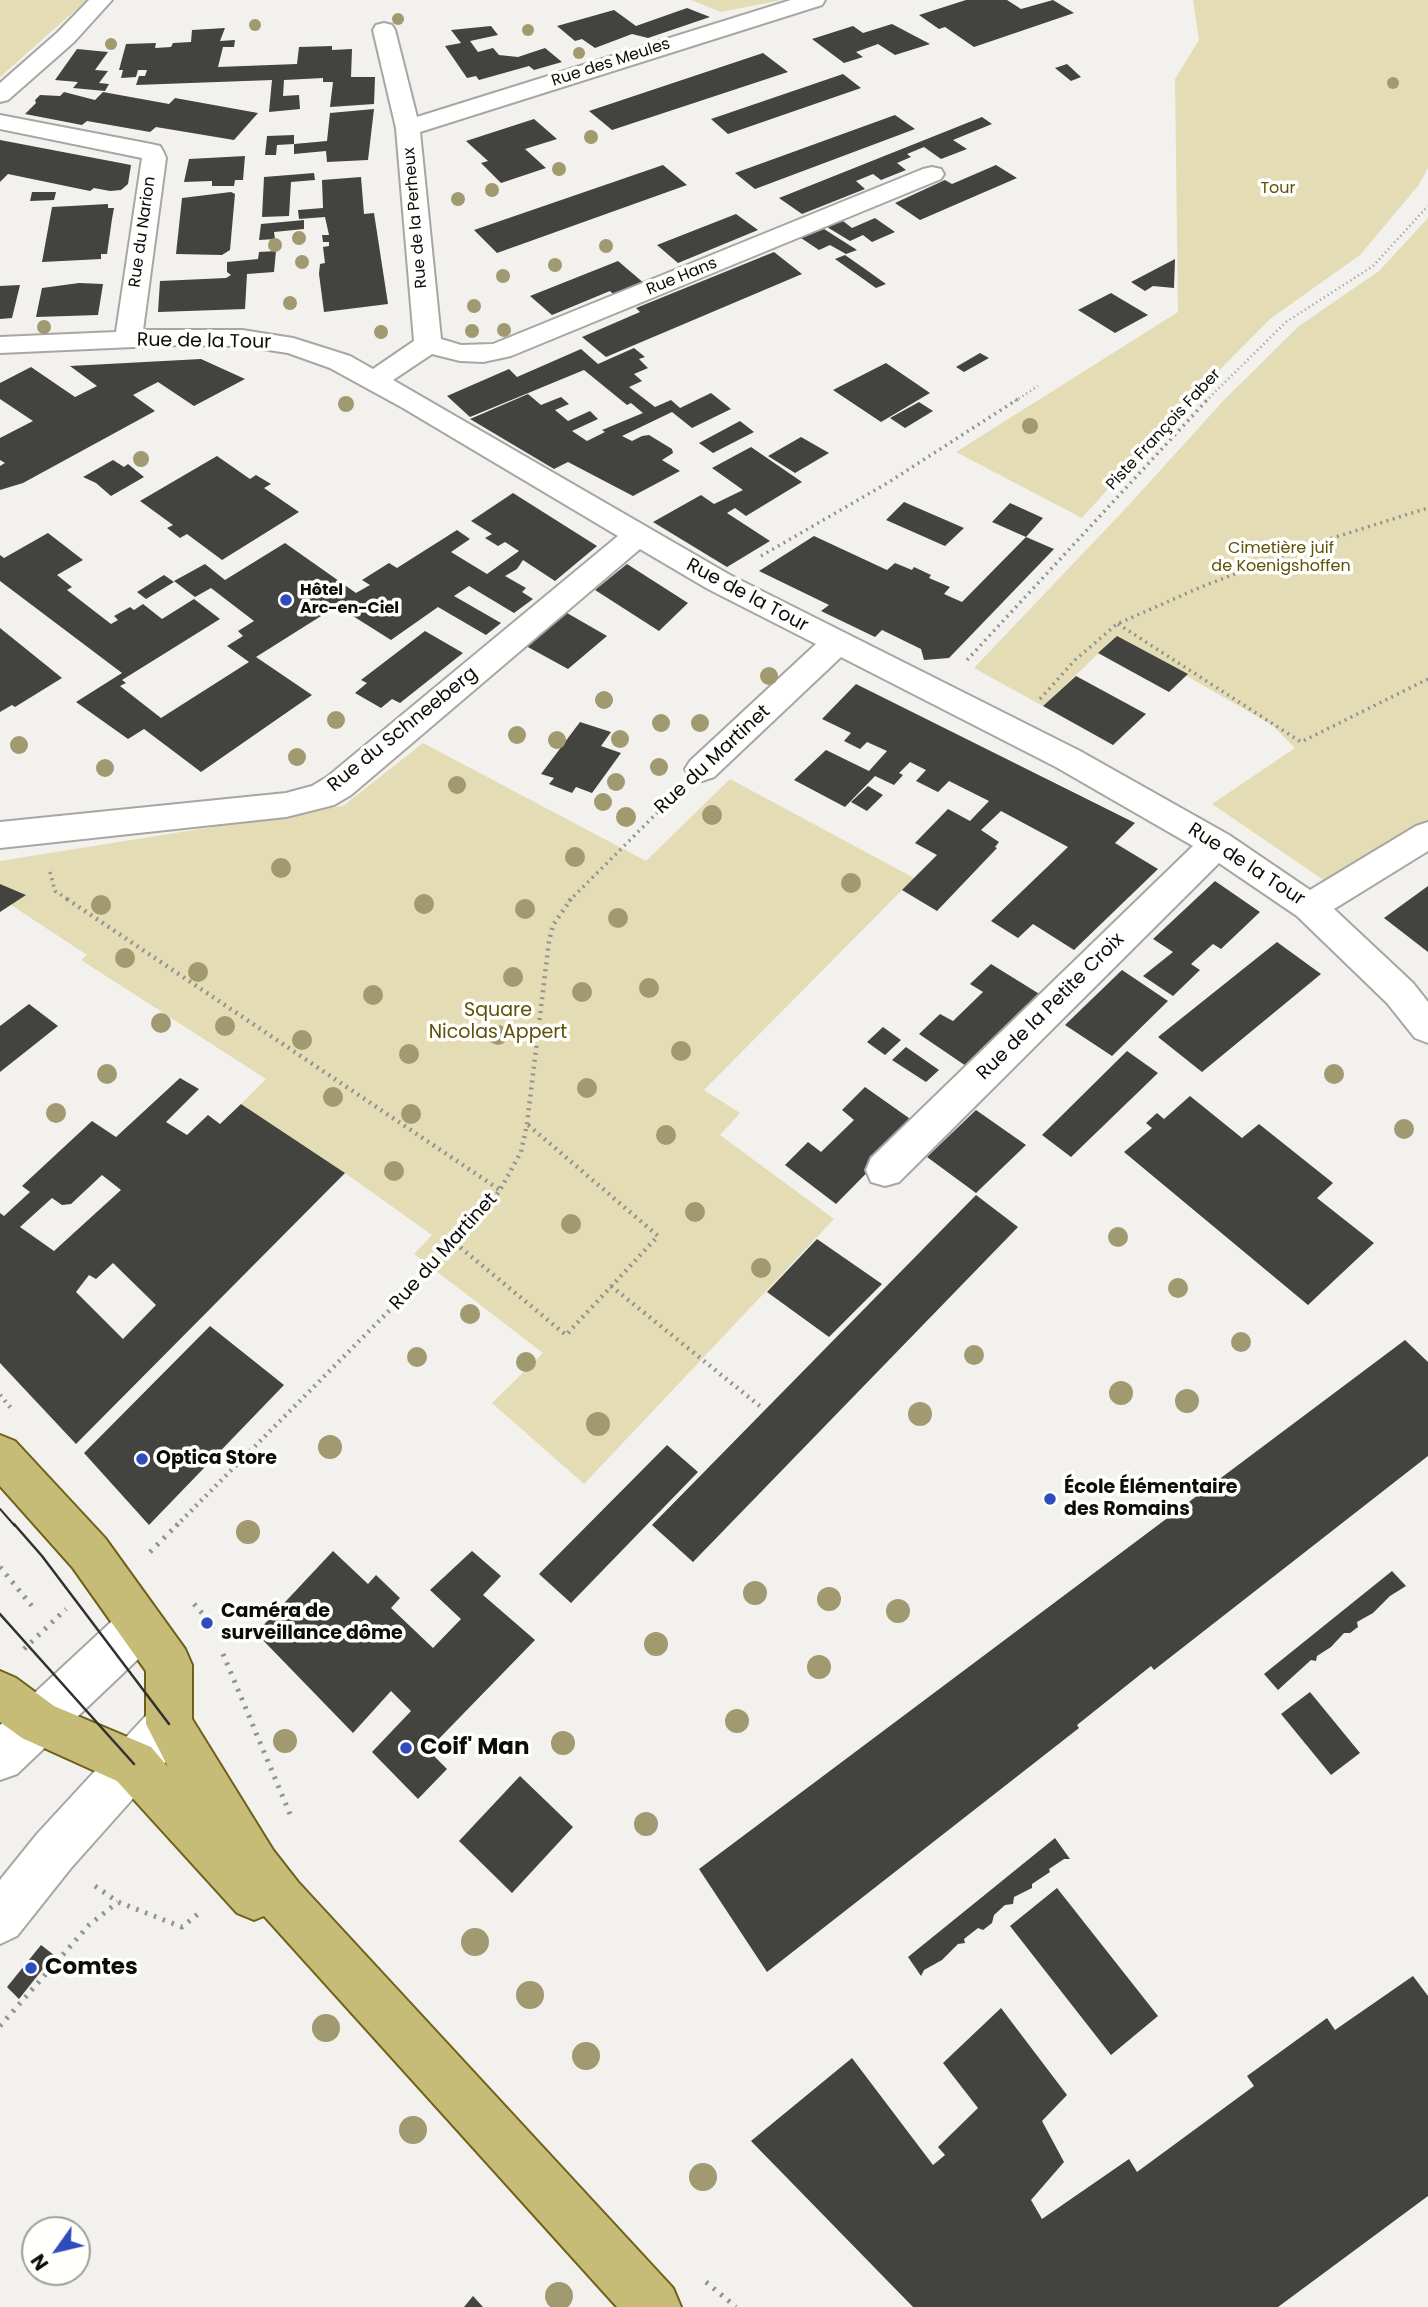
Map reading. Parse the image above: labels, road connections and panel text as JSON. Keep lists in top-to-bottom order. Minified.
{"streets":{"street":["Rue des Meules","Rue de la Perheux","Rue du Narion","Rue Hans","Rue de la Tour","Rue du Schneeberg","Rue du Martinet","Rue de la Petite Croix"],"path":["Piste François Faber"]},"crossings":[["Rue des Meules","Rue de la Perheux"],["Rue de la Perheux","Rue Hans"],["Rue du Narion","Rue de la Tour"],["Rue de la Tour","Piste François Faber"],["Rue de la Tour","Rue du Schneeberg"],["Rue de la Tour","Rue du Martinet"],["Rue de la Tour","Rue de la Petite Croix"]],"parks":["Tour","Cimetière juif de Koenigshoffen","Square Nicolas Appert"],"places":["Hôtel Arc-en-Ciel","Optica Store","École Élémentaire des Romains","Caméra de surveillance dôme","Coif' Man","Comtes"],"north":"bottom left"}
